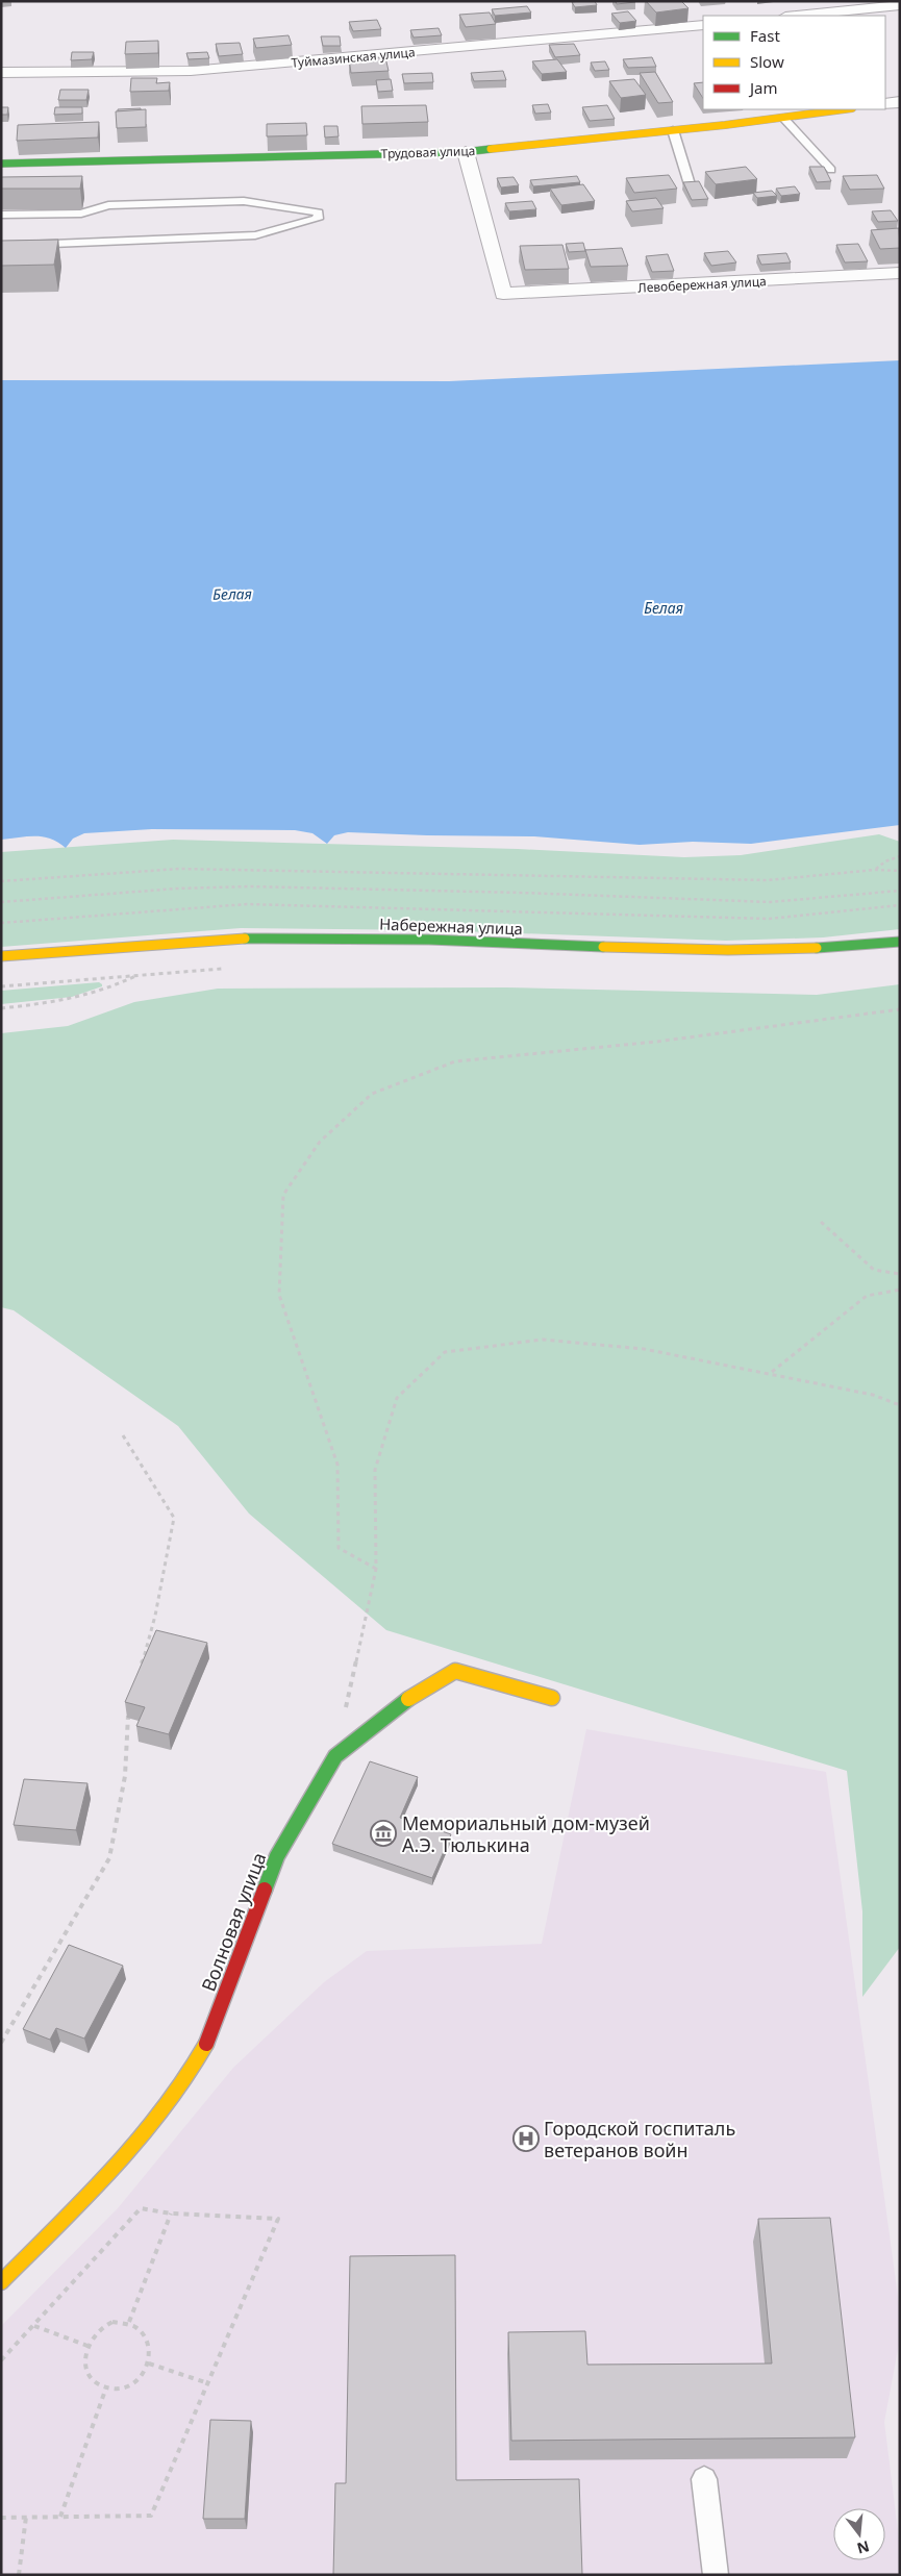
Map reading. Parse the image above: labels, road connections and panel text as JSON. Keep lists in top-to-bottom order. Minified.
{"streets":{"street":["Туймазинская улица","Трудовая улица","Левобережная улица","Набережная улица","Волновая улица"]},"crossings":[["Трудовая улица","Левобережная улица"]],"water":["Белая"],"places":{"museum":["Мемориальный дом-музей А.Э. Тюлькина"],"hospital":["Городской госпиталь ветеранов войн"]},"legend":["Fast","Slow","Jam"],"north":"bottom"}
